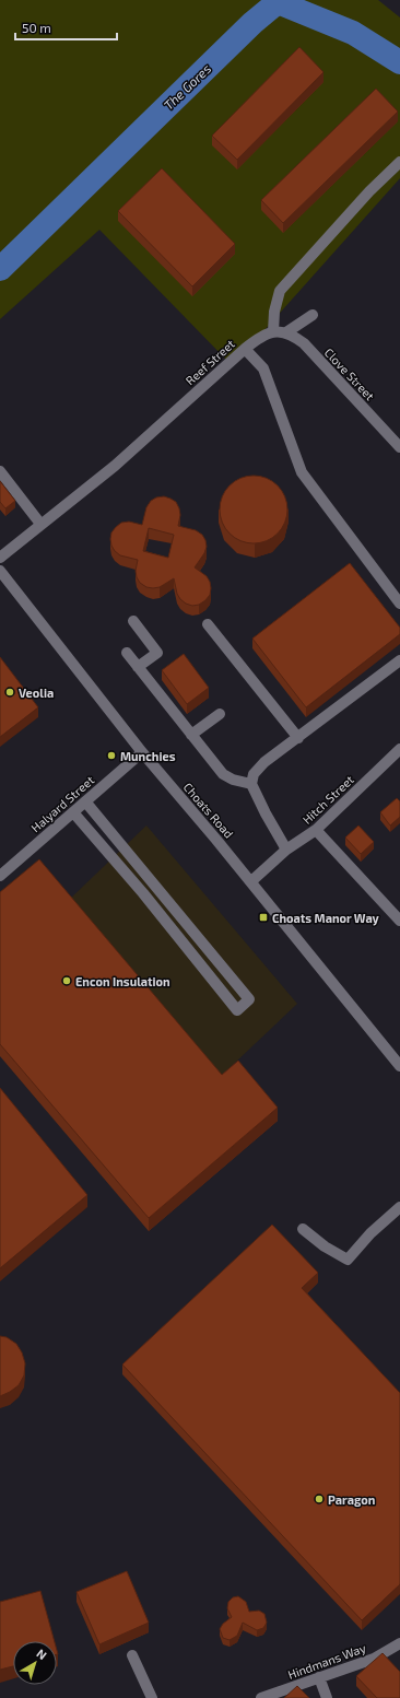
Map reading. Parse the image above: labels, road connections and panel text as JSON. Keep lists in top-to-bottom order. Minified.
{"streets":{"street":["Reef Street","Clove Street","Hitch Street","Halyard Street","Choats Road","Hindmans Way"]},"crossings":[["Reef Street","Clove Street"],["Hitch Street","Choats Road"],["Halyard Street","Choats Road"]],"water":["The Gores"],"places":{"other":["Veolia","Munchies","Encon Insulation","Paragon"],"transit":["Choats Manor Way"]},"scale_bar":"50 m","north":"top right"}
